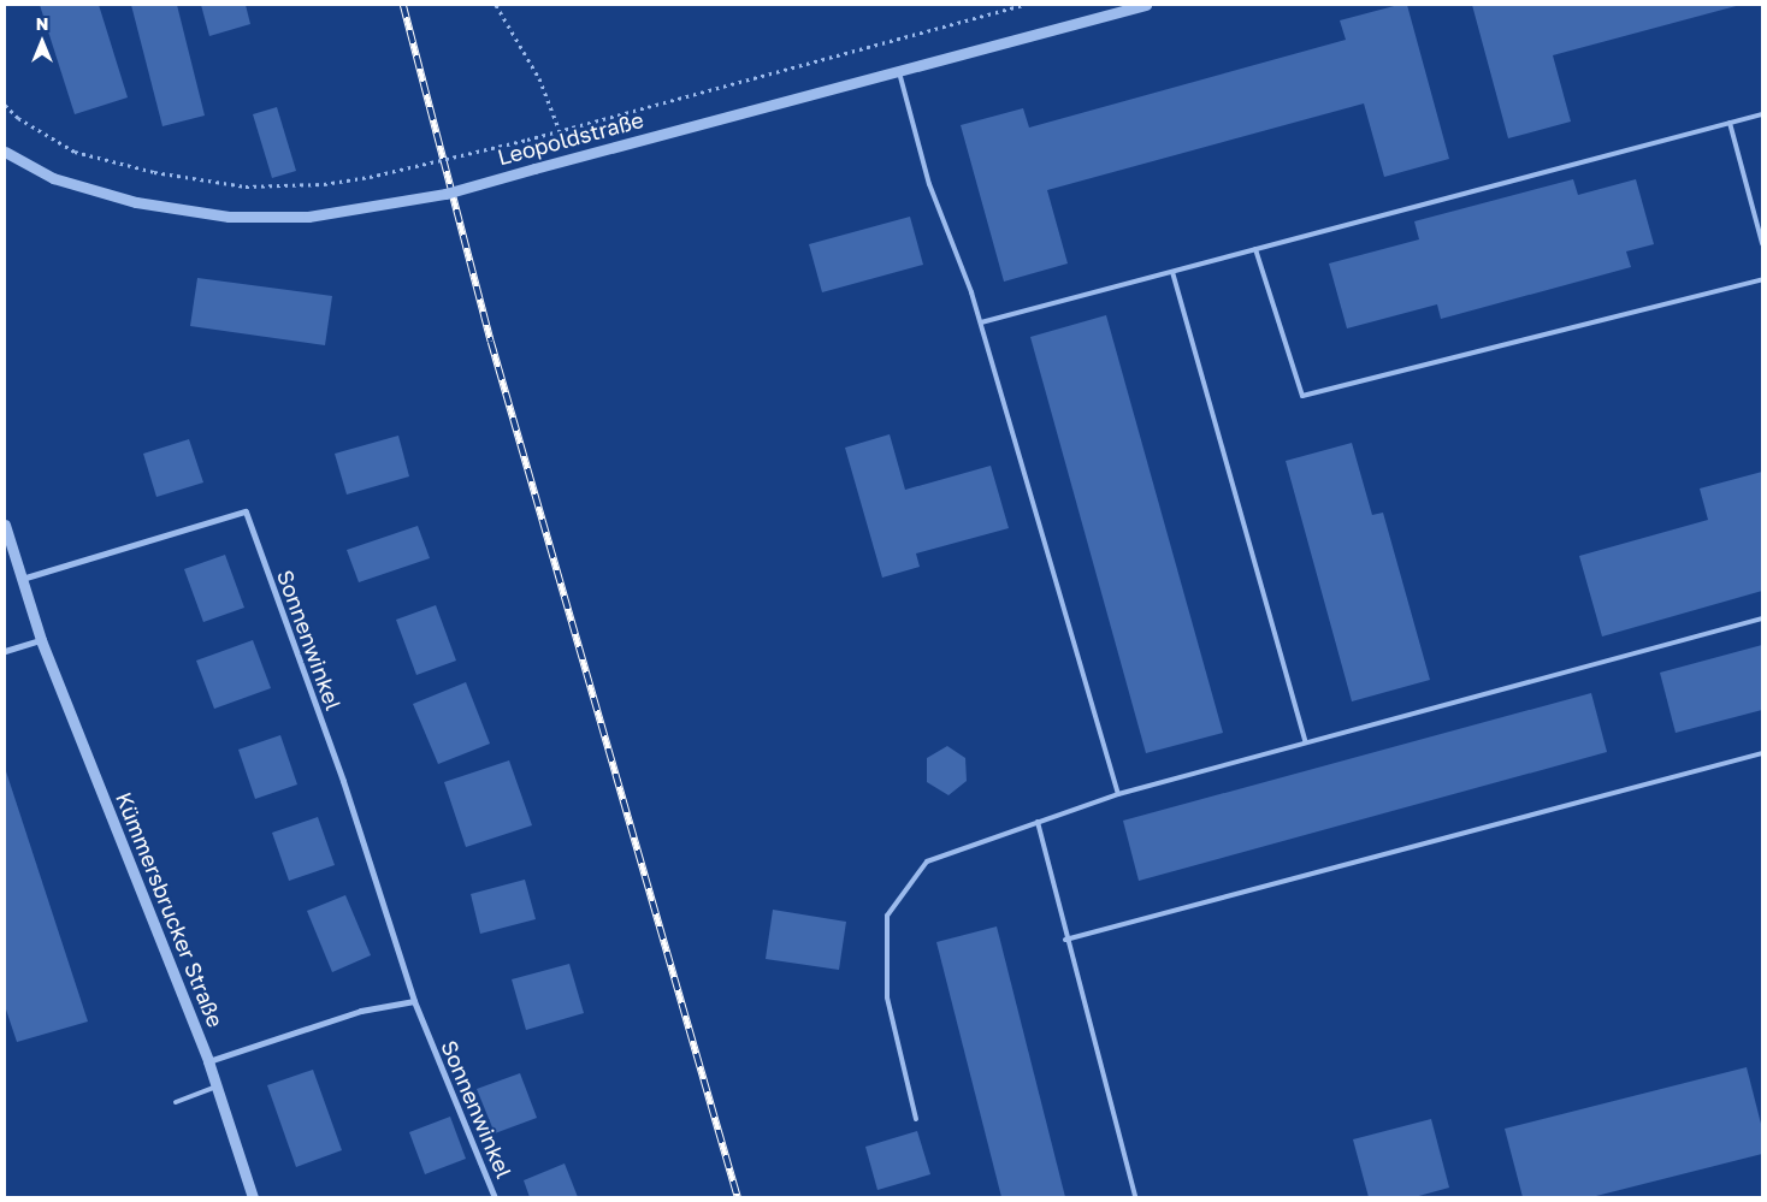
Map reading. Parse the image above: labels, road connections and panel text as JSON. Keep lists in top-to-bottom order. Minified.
{"streets":{"street":["Leopoldstraße","Sonnenwinkel","Kümmersbrucker Straße"]},"crossings":[["Sonnenwinkel","Kümmersbrucker Straße"]],"north":"top"}
